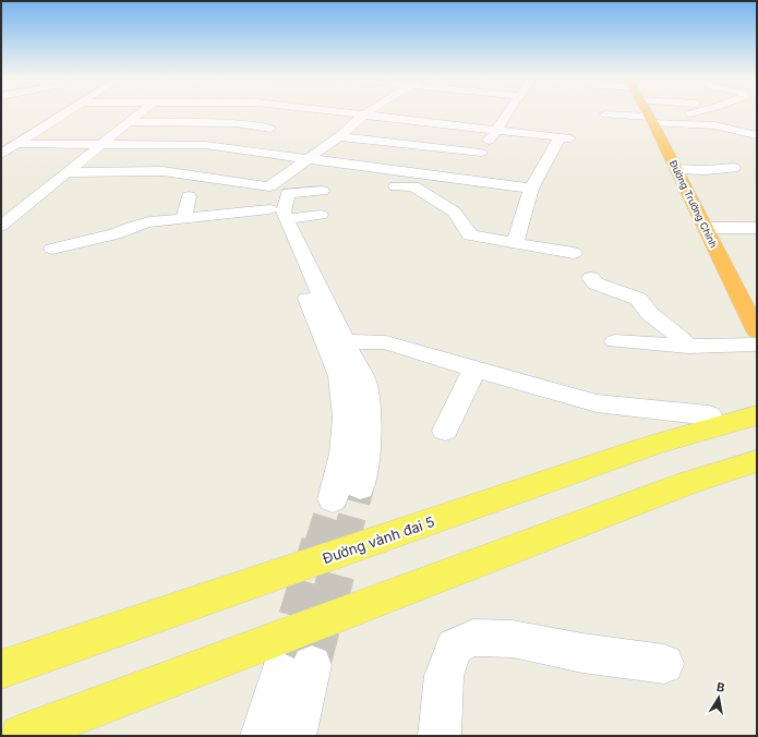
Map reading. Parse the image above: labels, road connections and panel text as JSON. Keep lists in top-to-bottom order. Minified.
{"streets":{"highway":["Đường Trường Chinh"],"main road":["Đường vành đai 5"]},"north":"top"}
